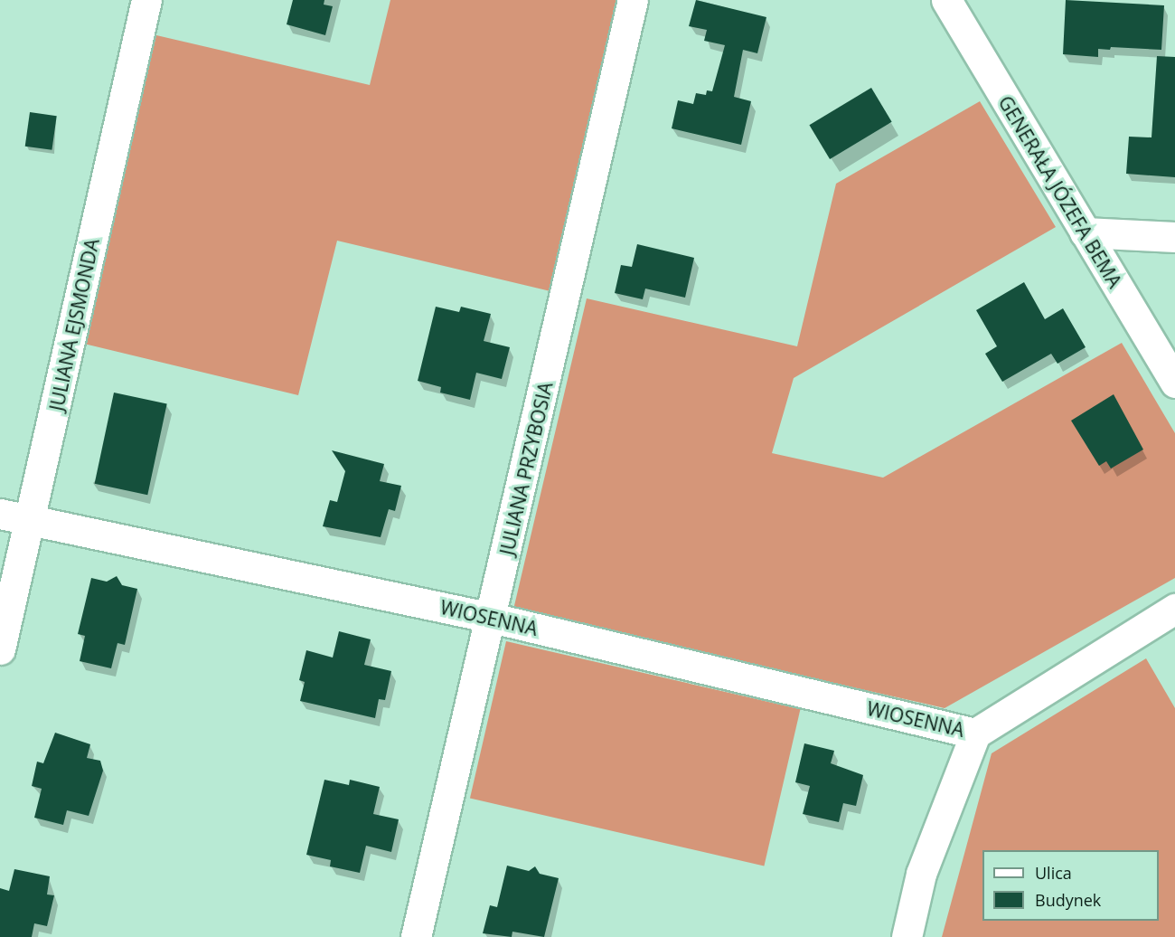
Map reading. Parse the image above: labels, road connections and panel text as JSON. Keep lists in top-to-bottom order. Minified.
{"streets":{"street":["GENERAŁA JÓZEFA BEMA","JULIANA EJSMONDA","JULIANA PRZYBOSIA","WIOSENNA"]},"crossings":[["JULIANA EJSMONDA","WIOSENNA"],["JULIANA PRZYBOSIA","WIOSENNA"]],"legend":["Ulica","Budynek"]}
